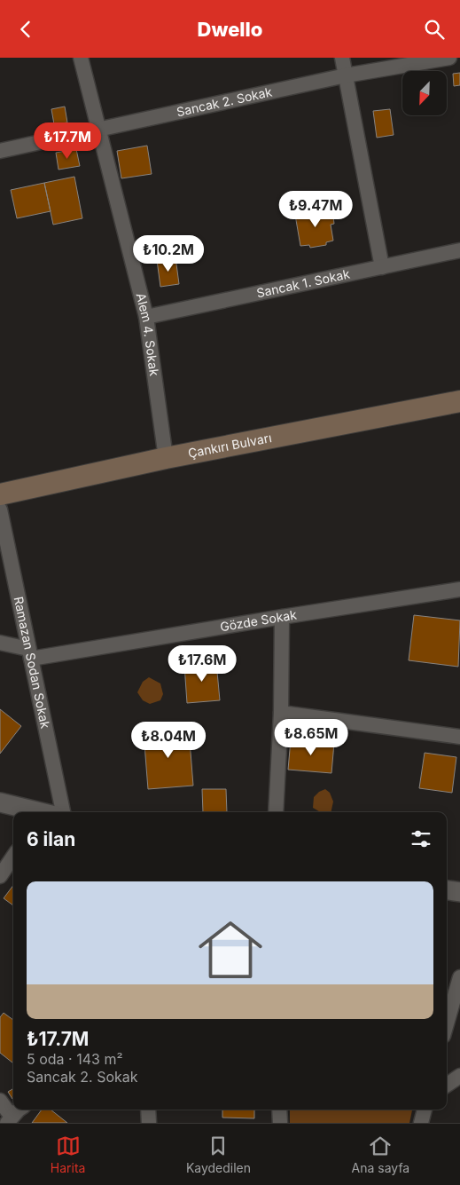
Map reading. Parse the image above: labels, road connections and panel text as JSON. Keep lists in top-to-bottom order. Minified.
{"streets":{"main road":["Çankırı Bulvarı"],"street":["Sancak 2. Sokak","Sancak 1. Sokak","Alem 4. Sokak","Gözde Sokak","Ramazan Sodan Sokak"]},"crossings":[["Sancak 2. Sokak","Alem 4. Sokak"],["Sancak 1. Sokak","Alem 4. Sokak"],["Alem 4. Sokak","Çankırı Bulvarı"],["Gözde Sokak","Ramazan Sodan Sokak"]],"north":"bottom left","page":{"header":"Dwello","price":["₺17.7M","₺9.47M","₺10.2M","₺17.6M","₺8.65M","₺8.04M"],"heading":"6 ilan","list":[{"name":"₺17.7M","note":"5 oda · 143 m² · Sancak 2. Sokak"}],"tabs":["Harita","Kaydedilen","Ana sayfa"]}}
